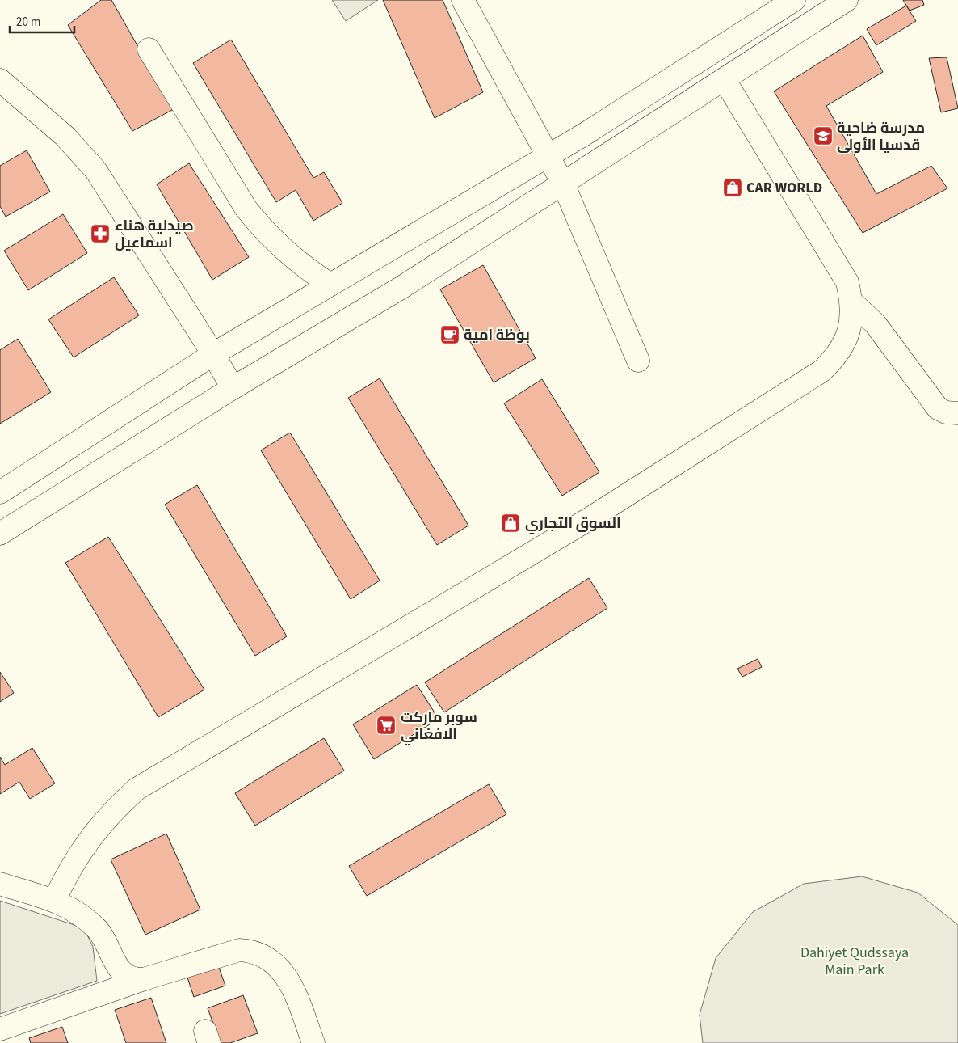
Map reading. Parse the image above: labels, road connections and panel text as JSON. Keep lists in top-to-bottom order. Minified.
{"parks":["Dahiyet Qudssaya Main Park"],"places":{"school or university":["مدرسة ضاحية قدسيا الأولى"],"shop":["CAR WORLD","السوق التجاري"],"pharmacy":["صيدلية هناء اسماعيل"],"cafe":["بوظة امية"],"supermarket":["سوبر ماركت الافغاني"]},"scale_bar":"20 m"}
